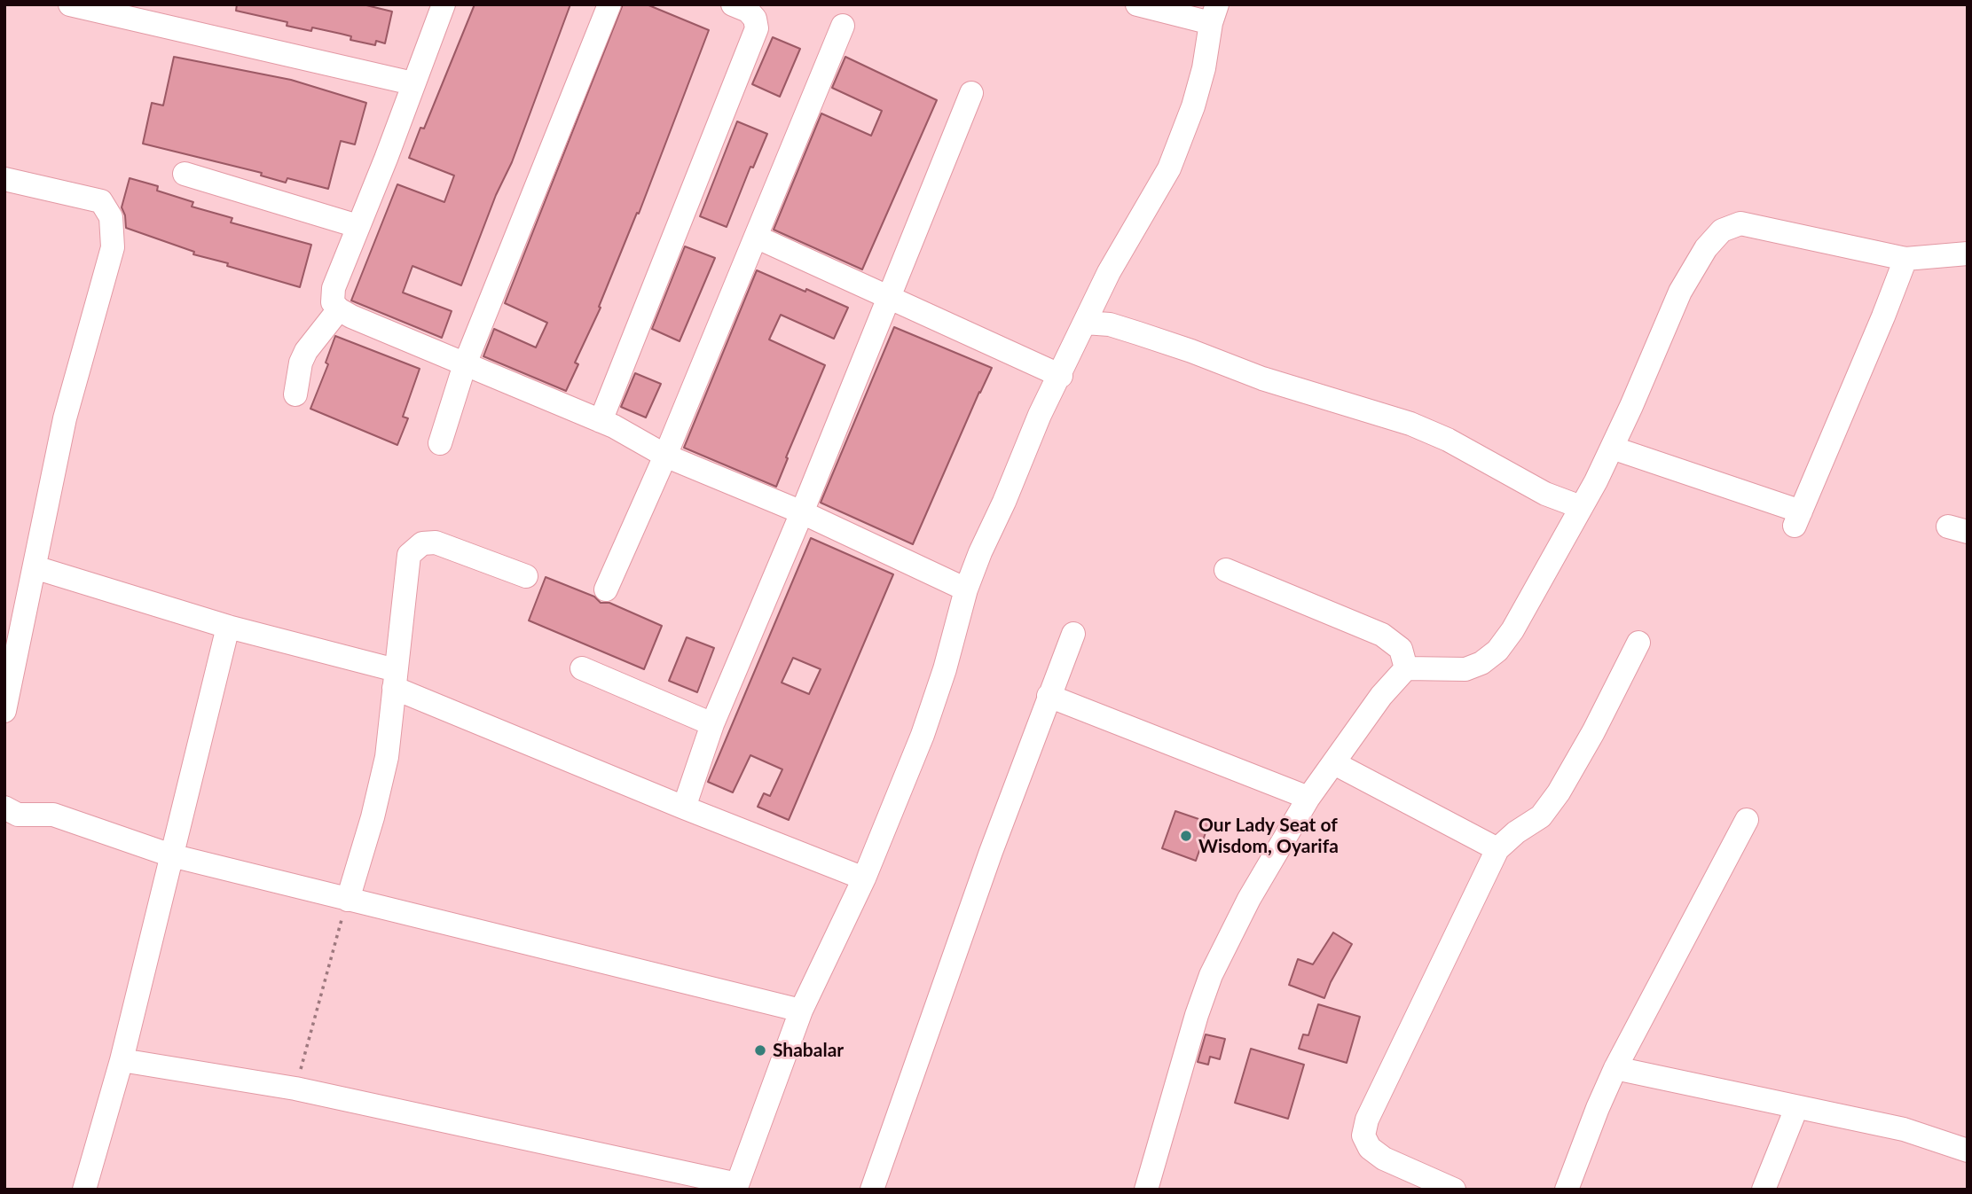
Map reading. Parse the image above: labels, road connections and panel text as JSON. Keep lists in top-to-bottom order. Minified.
{"places":["Our Lady Seat of Wisdom, Oyarifa","Shabalar"]}
